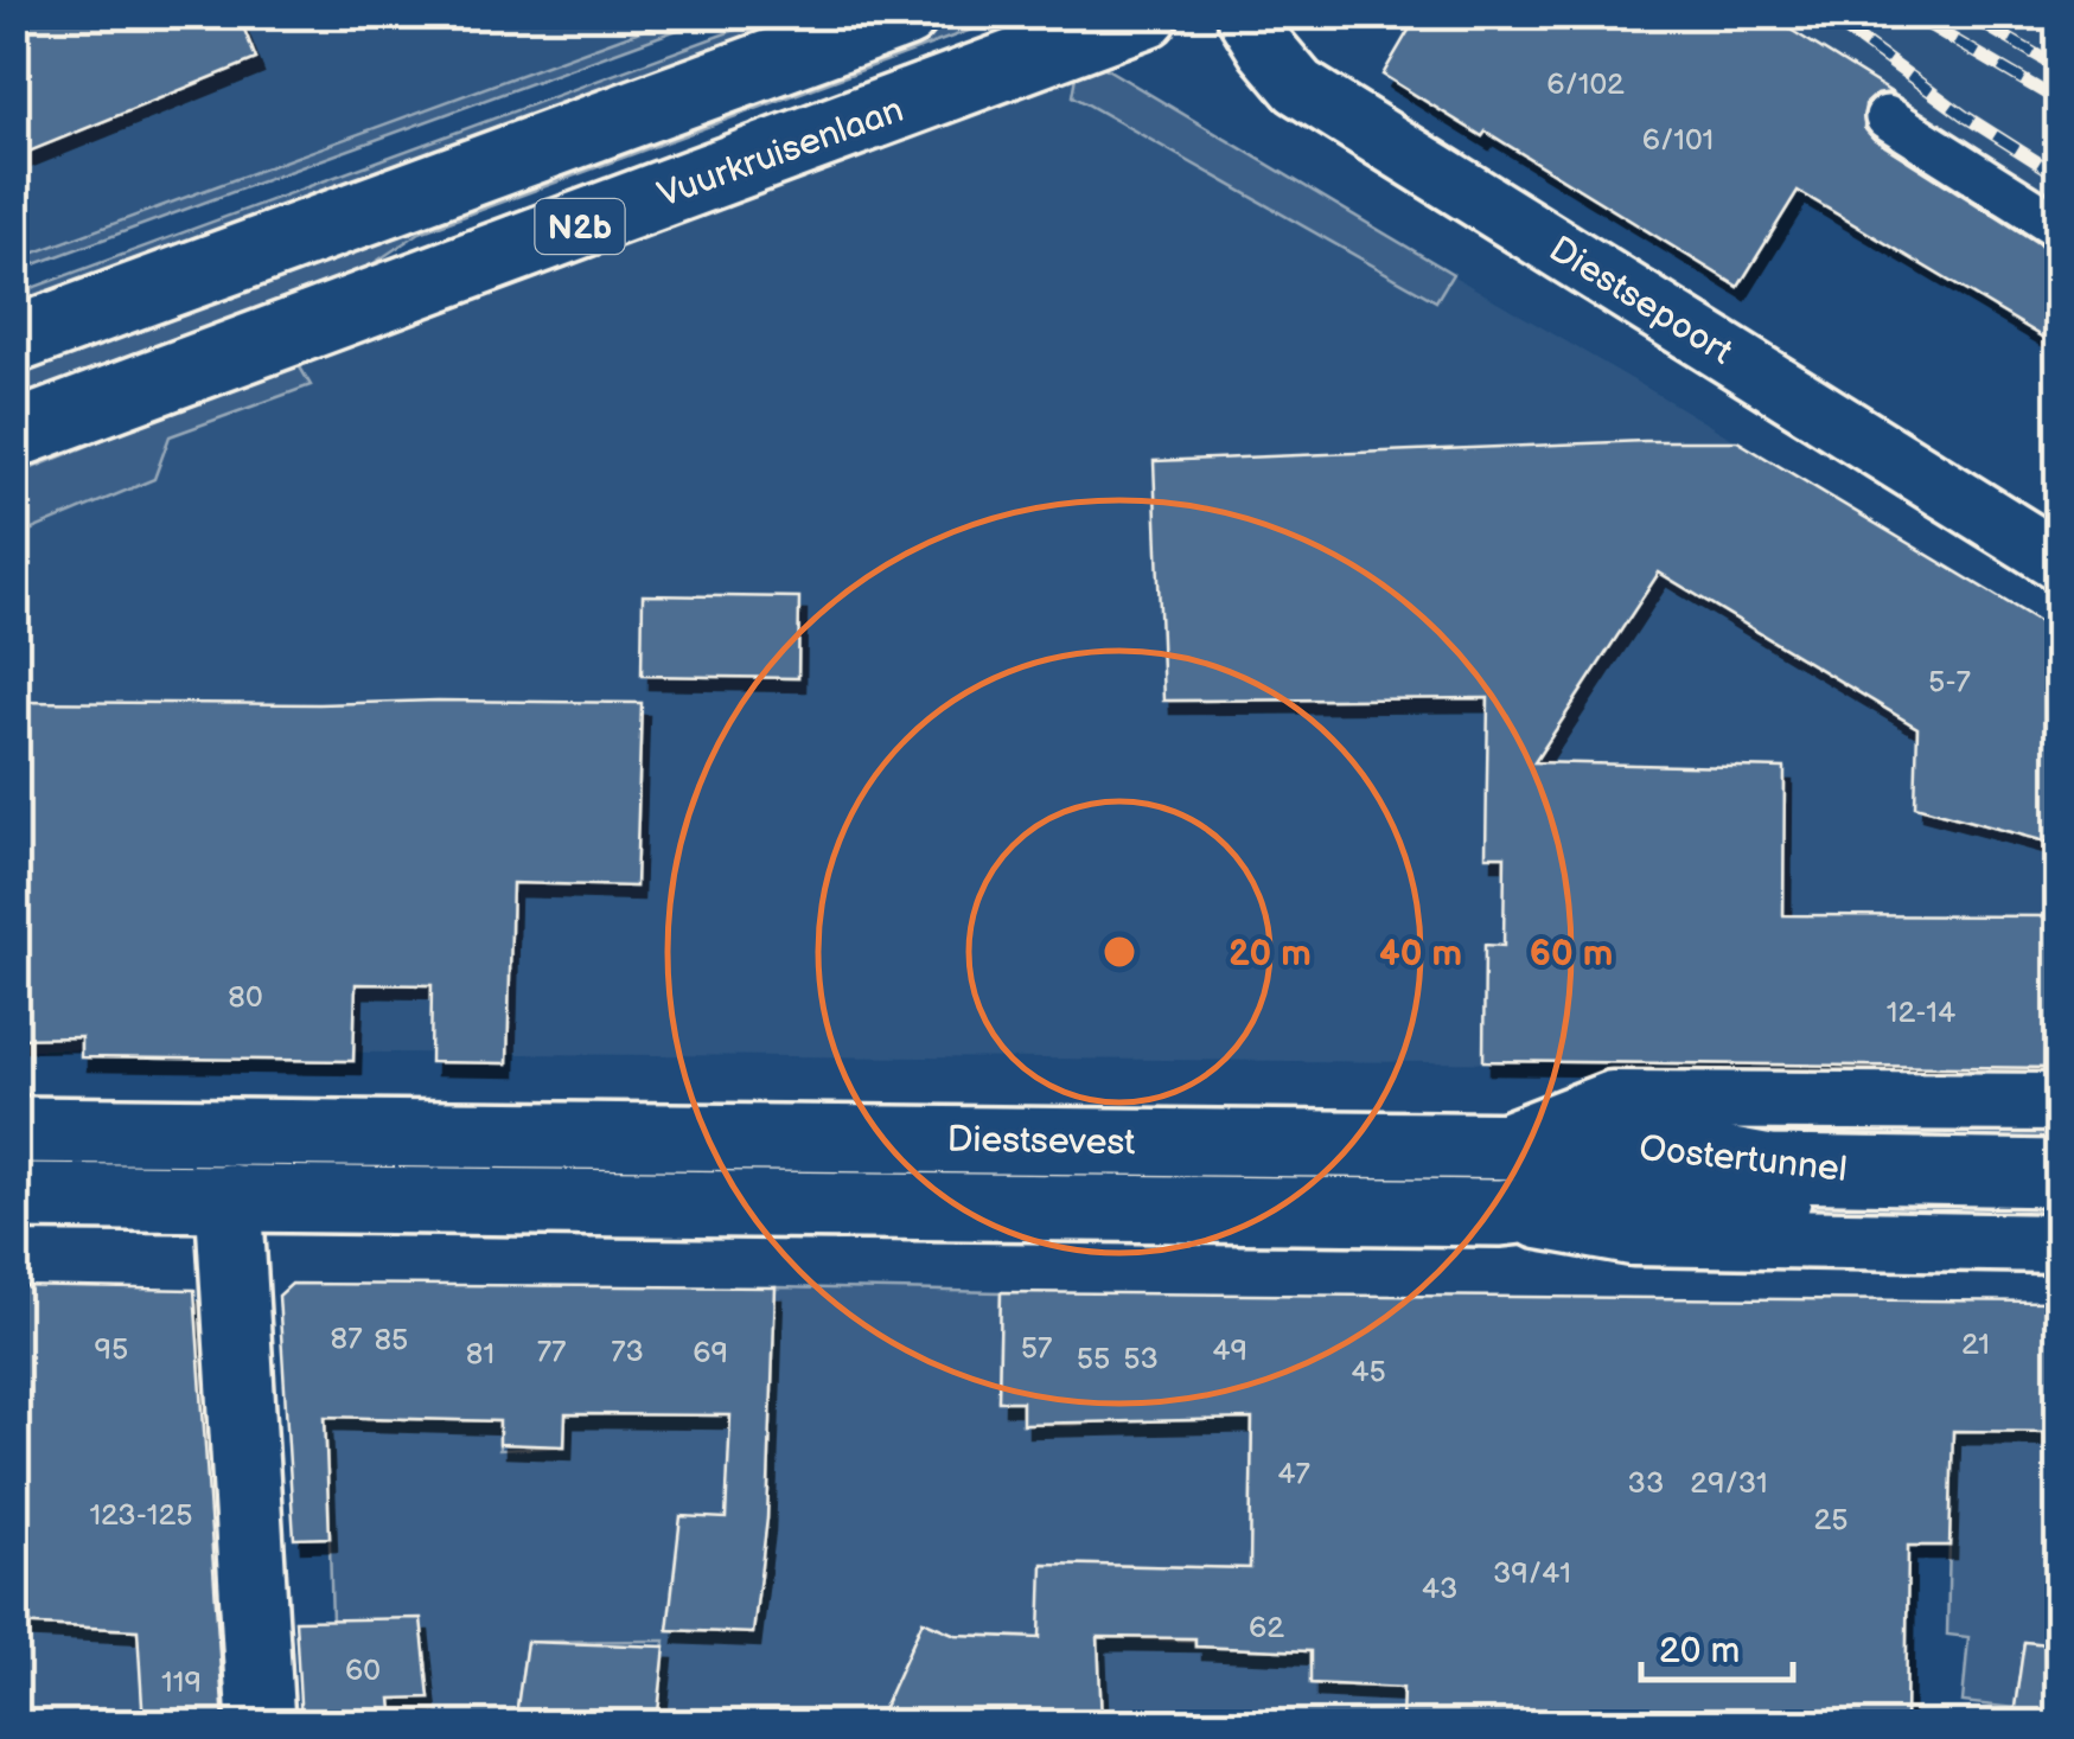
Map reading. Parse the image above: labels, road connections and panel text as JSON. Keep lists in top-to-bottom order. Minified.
{"streets":{"main road":["Vuurkruisenlaan","N2b","Diestsevest","Oostertunnel"],"street":["Diestsepoort"]},"crossings":[["Diestsevest","Oostertunnel"]],"house_numbers":["6/102","6/101","5-7","80","12-14","87","85","21","57","95","49","77","73","69","81","55","53","45","47","33","29/31","123-125","25","39/41","43","62","60","119"],"scale_bar":"20 m","rings":["20 m","40 m","60 m"]}
